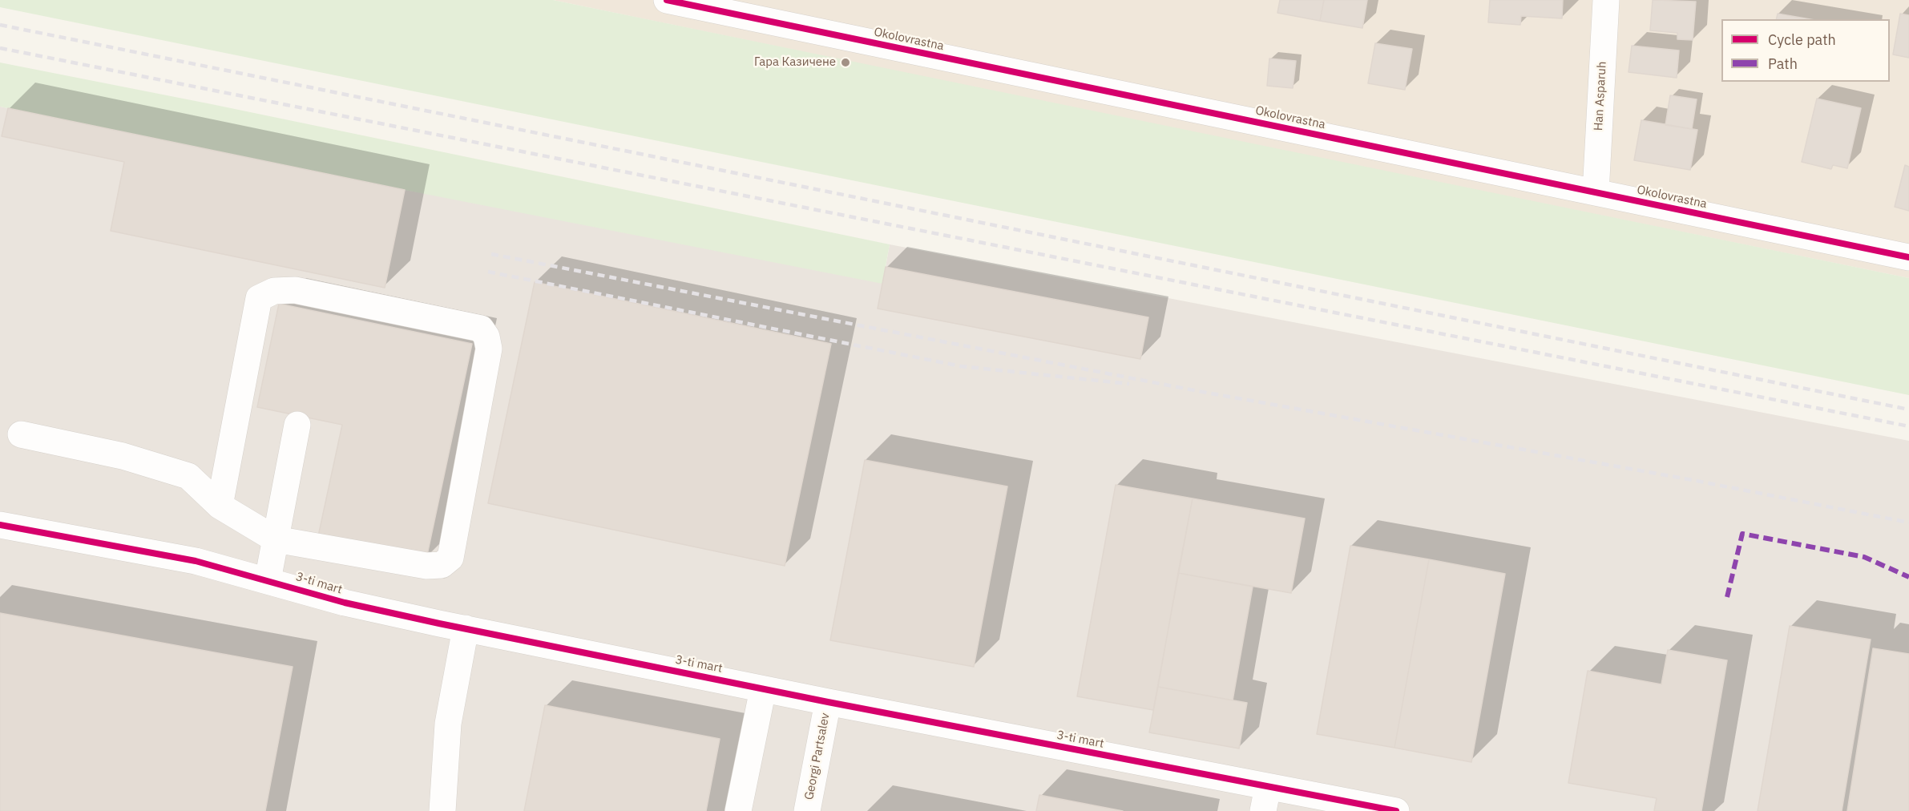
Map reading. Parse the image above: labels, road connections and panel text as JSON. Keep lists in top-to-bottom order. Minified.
{"streets":{"street":["Okolovrastna","Han Asparuh","3-ti mart","Georgi Partsalev"]},"crossings":[["Okolovrastna","Han Asparuh"],["3-ti mart","Georgi Partsalev"]],"places":["Гара Казичене"],"legend":["Cycle path","Path"]}
